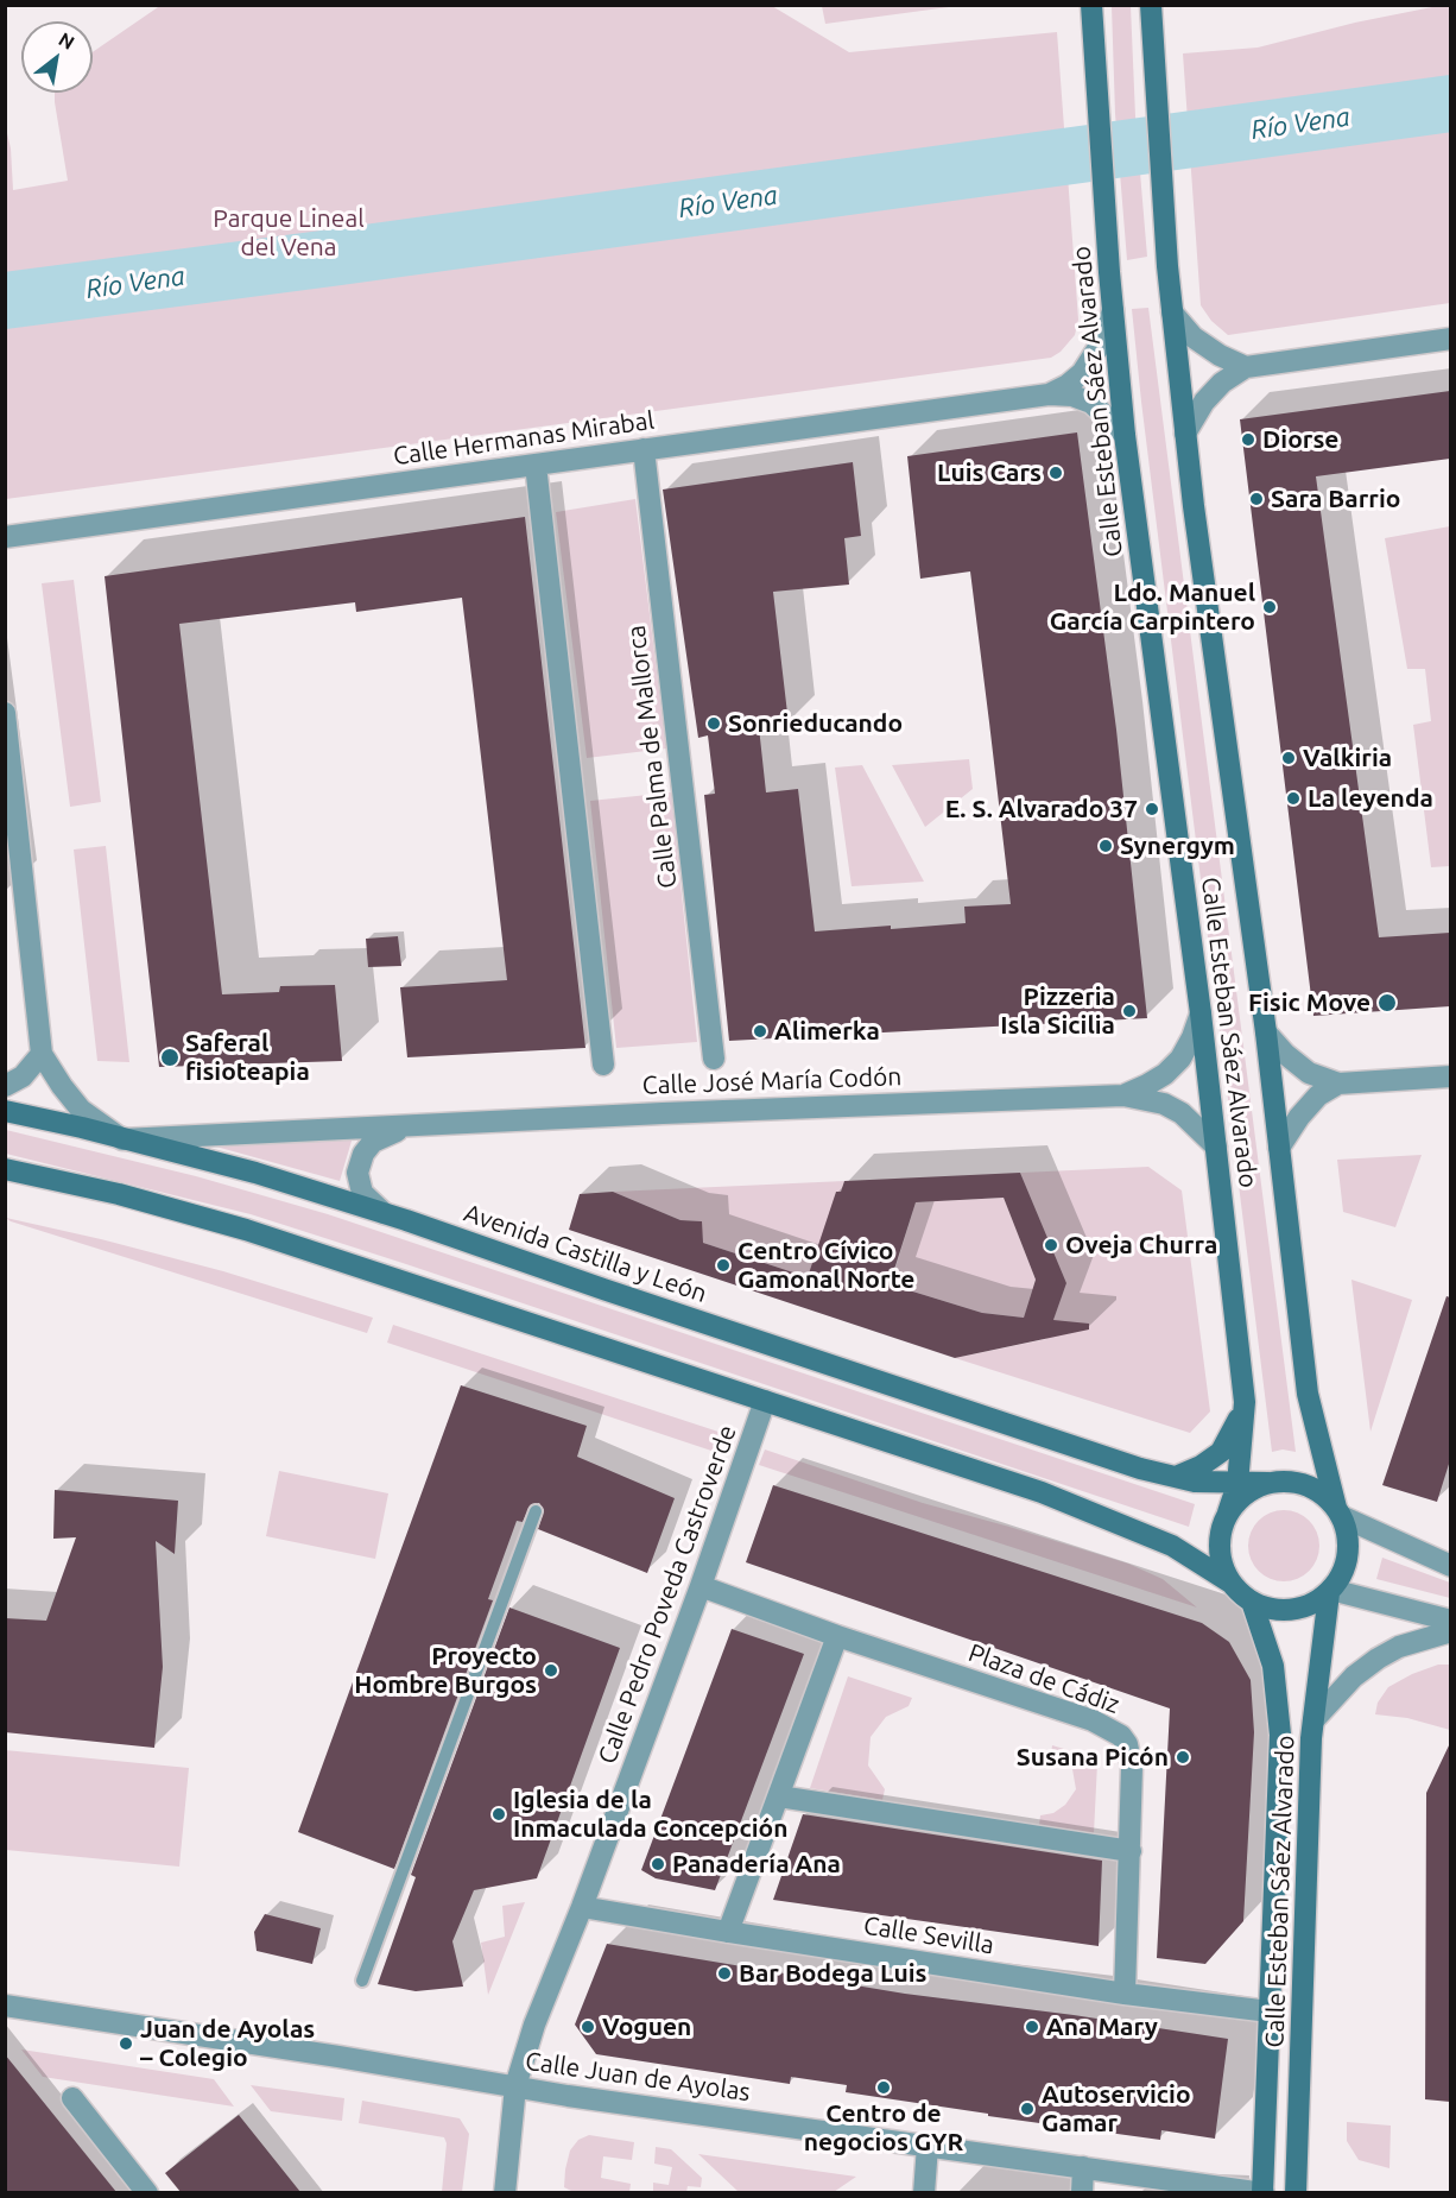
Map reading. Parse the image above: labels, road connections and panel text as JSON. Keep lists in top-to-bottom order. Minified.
{"streets":{"main road":["Calle Esteban Sáez Alvarado","Avenida Castilla y León"],"street":["Calle Hermanas Mirabal","Calle Palma de Mallorca","Calle José María Codón","Calle Pedro Poveda Castroverde","Plaza de Cádiz","Calle Sevilla","Calle Juan de Ayolas"]},"crossings":[["Calle Esteban Sáez Alvarado","Calle Hermanas Mirabal"],["Calle Esteban Sáez Alvarado","Calle José María Codón"],["Calle Esteban Sáez Alvarado","Avenida Castilla y León"],["Calle Esteban Sáez Alvarado","Calle Sevilla"],["Calle Esteban Sáez Alvarado","Calle Juan de Ayolas"],["Calle Hermanas Mirabal","Calle Palma de Mallorca"],["Calle José María Codón","Avenida Castilla y León"],["Calle Pedro Poveda Castroverde","Plaza de Cádiz"],["Calle Pedro Poveda Castroverde","Calle Sevilla"],["Calle Pedro Poveda Castroverde","Calle Juan de Ayolas"],["Plaza de Cádiz","Calle Sevilla"]],"water":["Río Vena"],"parks":["Parque Lineal del Vena"],"places":["Diorse","Luis Cars","Sara Barrio","Ldo. Manuel García Carpintero","Sonrieducando","Valkiria","La leyenda","E. S. Alvarado 37","Synergym","Fisic Move","Pizzeria Isla Sicilia","Alimerka","Saferal fisioteapia","Oveja Churra","Centro Cívico Gamonal Norte","Proyecto Hombre Burgos","Susana Picón","Iglesia de la Inmaculada Concepción","Panadería Ana","Bar Bodega Luis","Voguen","Ana Mary","Juan de Ayolas – Colegio","Centro de negocios GYR","Autoservicio Gamar"],"north":"top right"}
